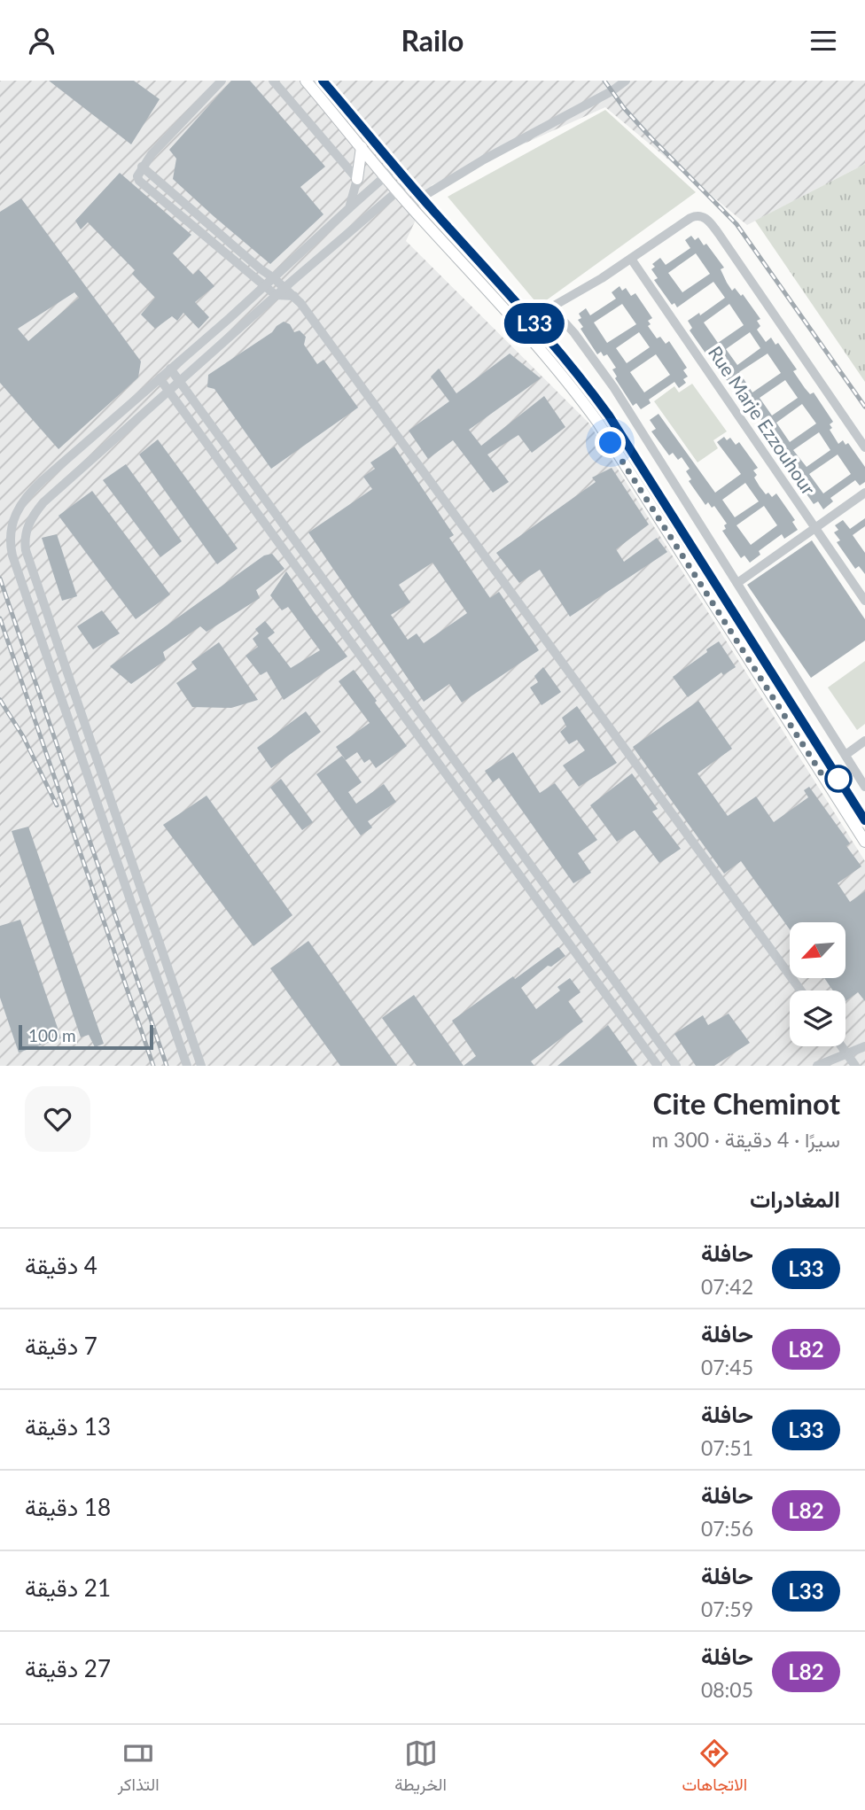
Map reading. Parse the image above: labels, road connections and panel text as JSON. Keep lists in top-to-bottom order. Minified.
{"streets":{"street":["Rue Marje Ezzouhour"]},"lines":["bus line L33"],"scale_bar":"100 m","north":"bottom left","page":{"header":"Railo","on_map":"L33","scale":"100 m","heading":[["Cite Cheminot","سيرًا · 4 دقيقة · 300 m"],"المغادرات"],"list":[{"mark":"L33","name":"حافلة","note":"07:42","value":"4 دقيقة"},{"mark":"L82","name":"حافلة","note":"07:45","value":"7 دقيقة"},{"mark":"L33","name":"حافلة","note":"07:51","value":"13 دقيقة"},{"mark":"L82","name":"حافلة","note":"07:56","value":"18 دقيقة"},{"mark":"L33","name":"حافلة","note":"07:59","value":"21 دقيقة"},{"mark":"L82","name":"حافلة","note":"08:05","value":"27 دقيقة"}],"tabs":["الاتجاهات","الخريطة","التذاكر"]}}
